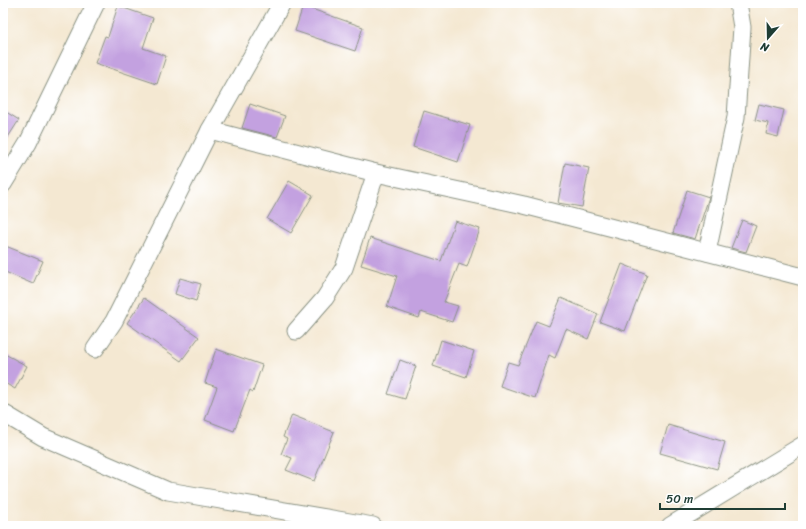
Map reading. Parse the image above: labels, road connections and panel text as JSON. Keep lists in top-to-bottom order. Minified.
{"scale_bar":"50 m","north":"bottom"}
